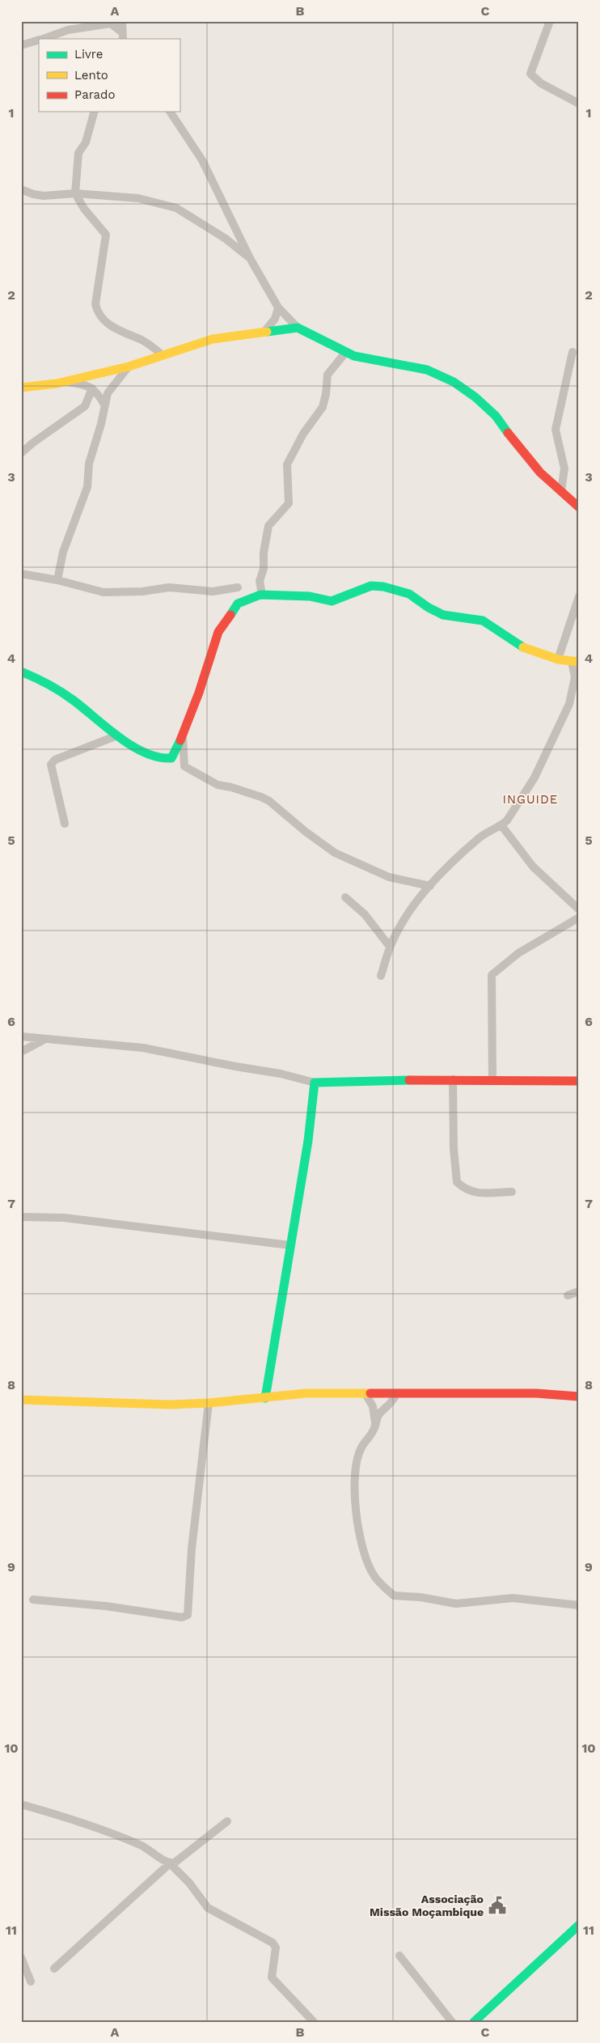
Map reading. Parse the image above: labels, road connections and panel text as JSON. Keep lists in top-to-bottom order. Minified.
{"districts":["INGUIDE"],"places":{"public building":["Associação Missão Moçambique"]},"legend":["Livre","Lento","Parado"],"grid":{"columns":["A","B","C"],"rows":["1","2","3","4","5","6","7","8","9","10","11"]}}
